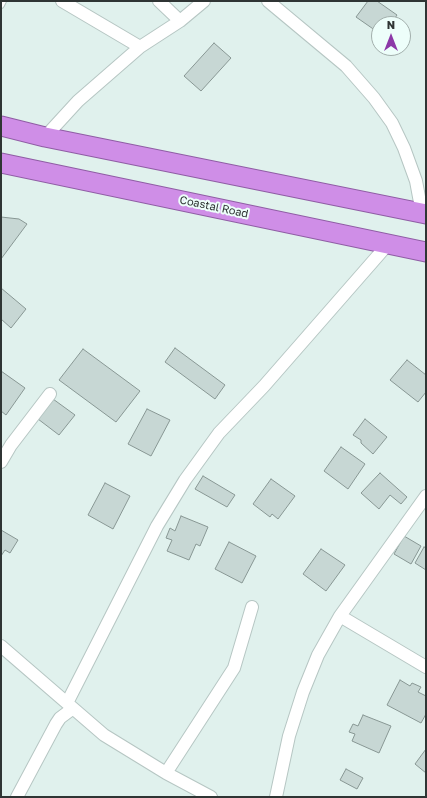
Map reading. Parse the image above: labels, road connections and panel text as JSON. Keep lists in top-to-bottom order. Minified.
{"streets":{"highway":["Coastal Road"]},"north":"top"}
